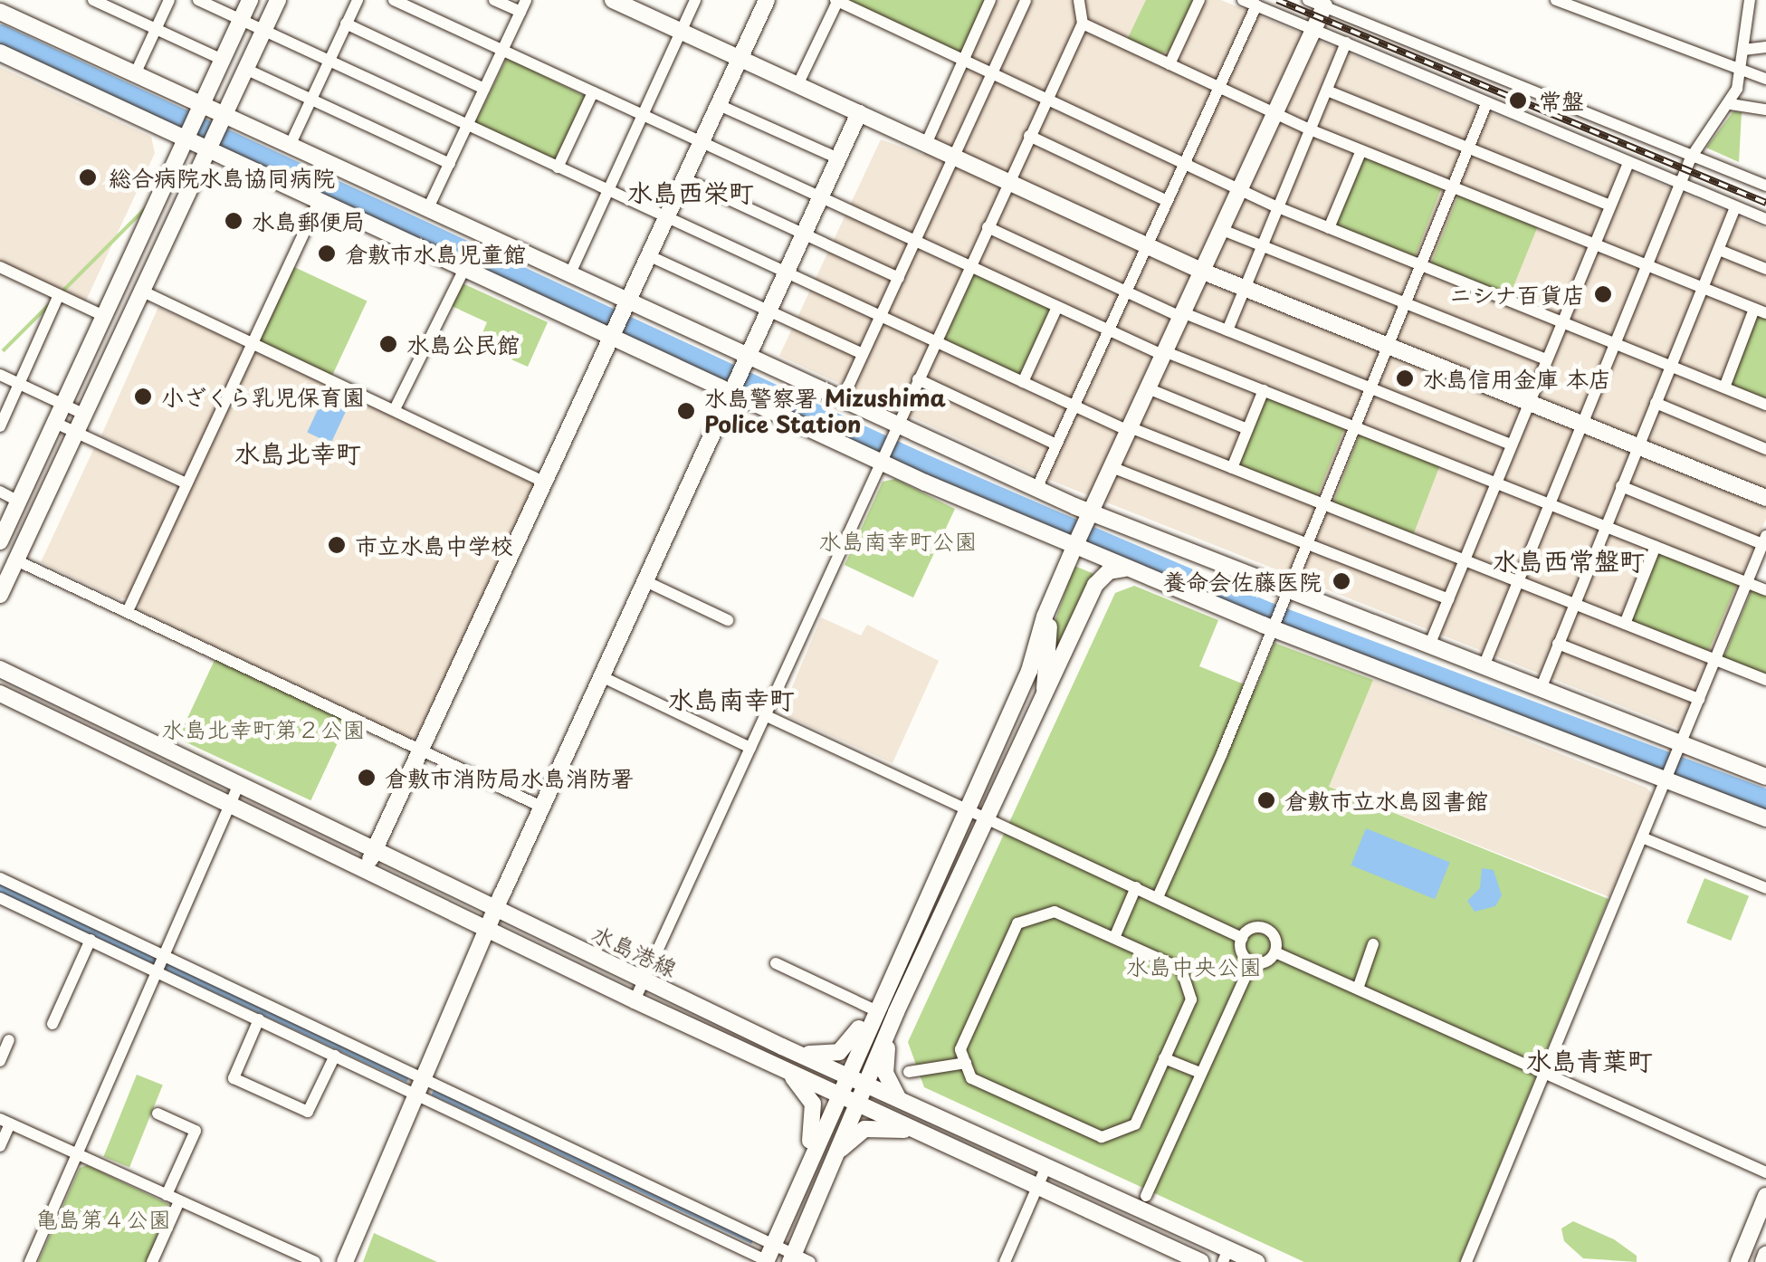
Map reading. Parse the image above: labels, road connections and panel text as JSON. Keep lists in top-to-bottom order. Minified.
{"streets":{"street":["水島港線"]},"districts":["水島西栄町","水島北幸町","水島西常盤町","水島南幸町","水島青葉町"],"parks":["水島南幸町公園","水島北幸町第２公園","水島中央公園","亀島第４公園"],"places":["常盤","総合病院水島協同病院","水島郵便局","倉敷市水島児童館","ニシナ百貨店","水島公民館","水島信用金庫 本店","小ざくら乳児保育園","水島警察署 Mizushima Police Station","市立水島中学校","養命会佐藤医院","倉敷市消防局水島消防署","倉敷市立水島図書館"]}
